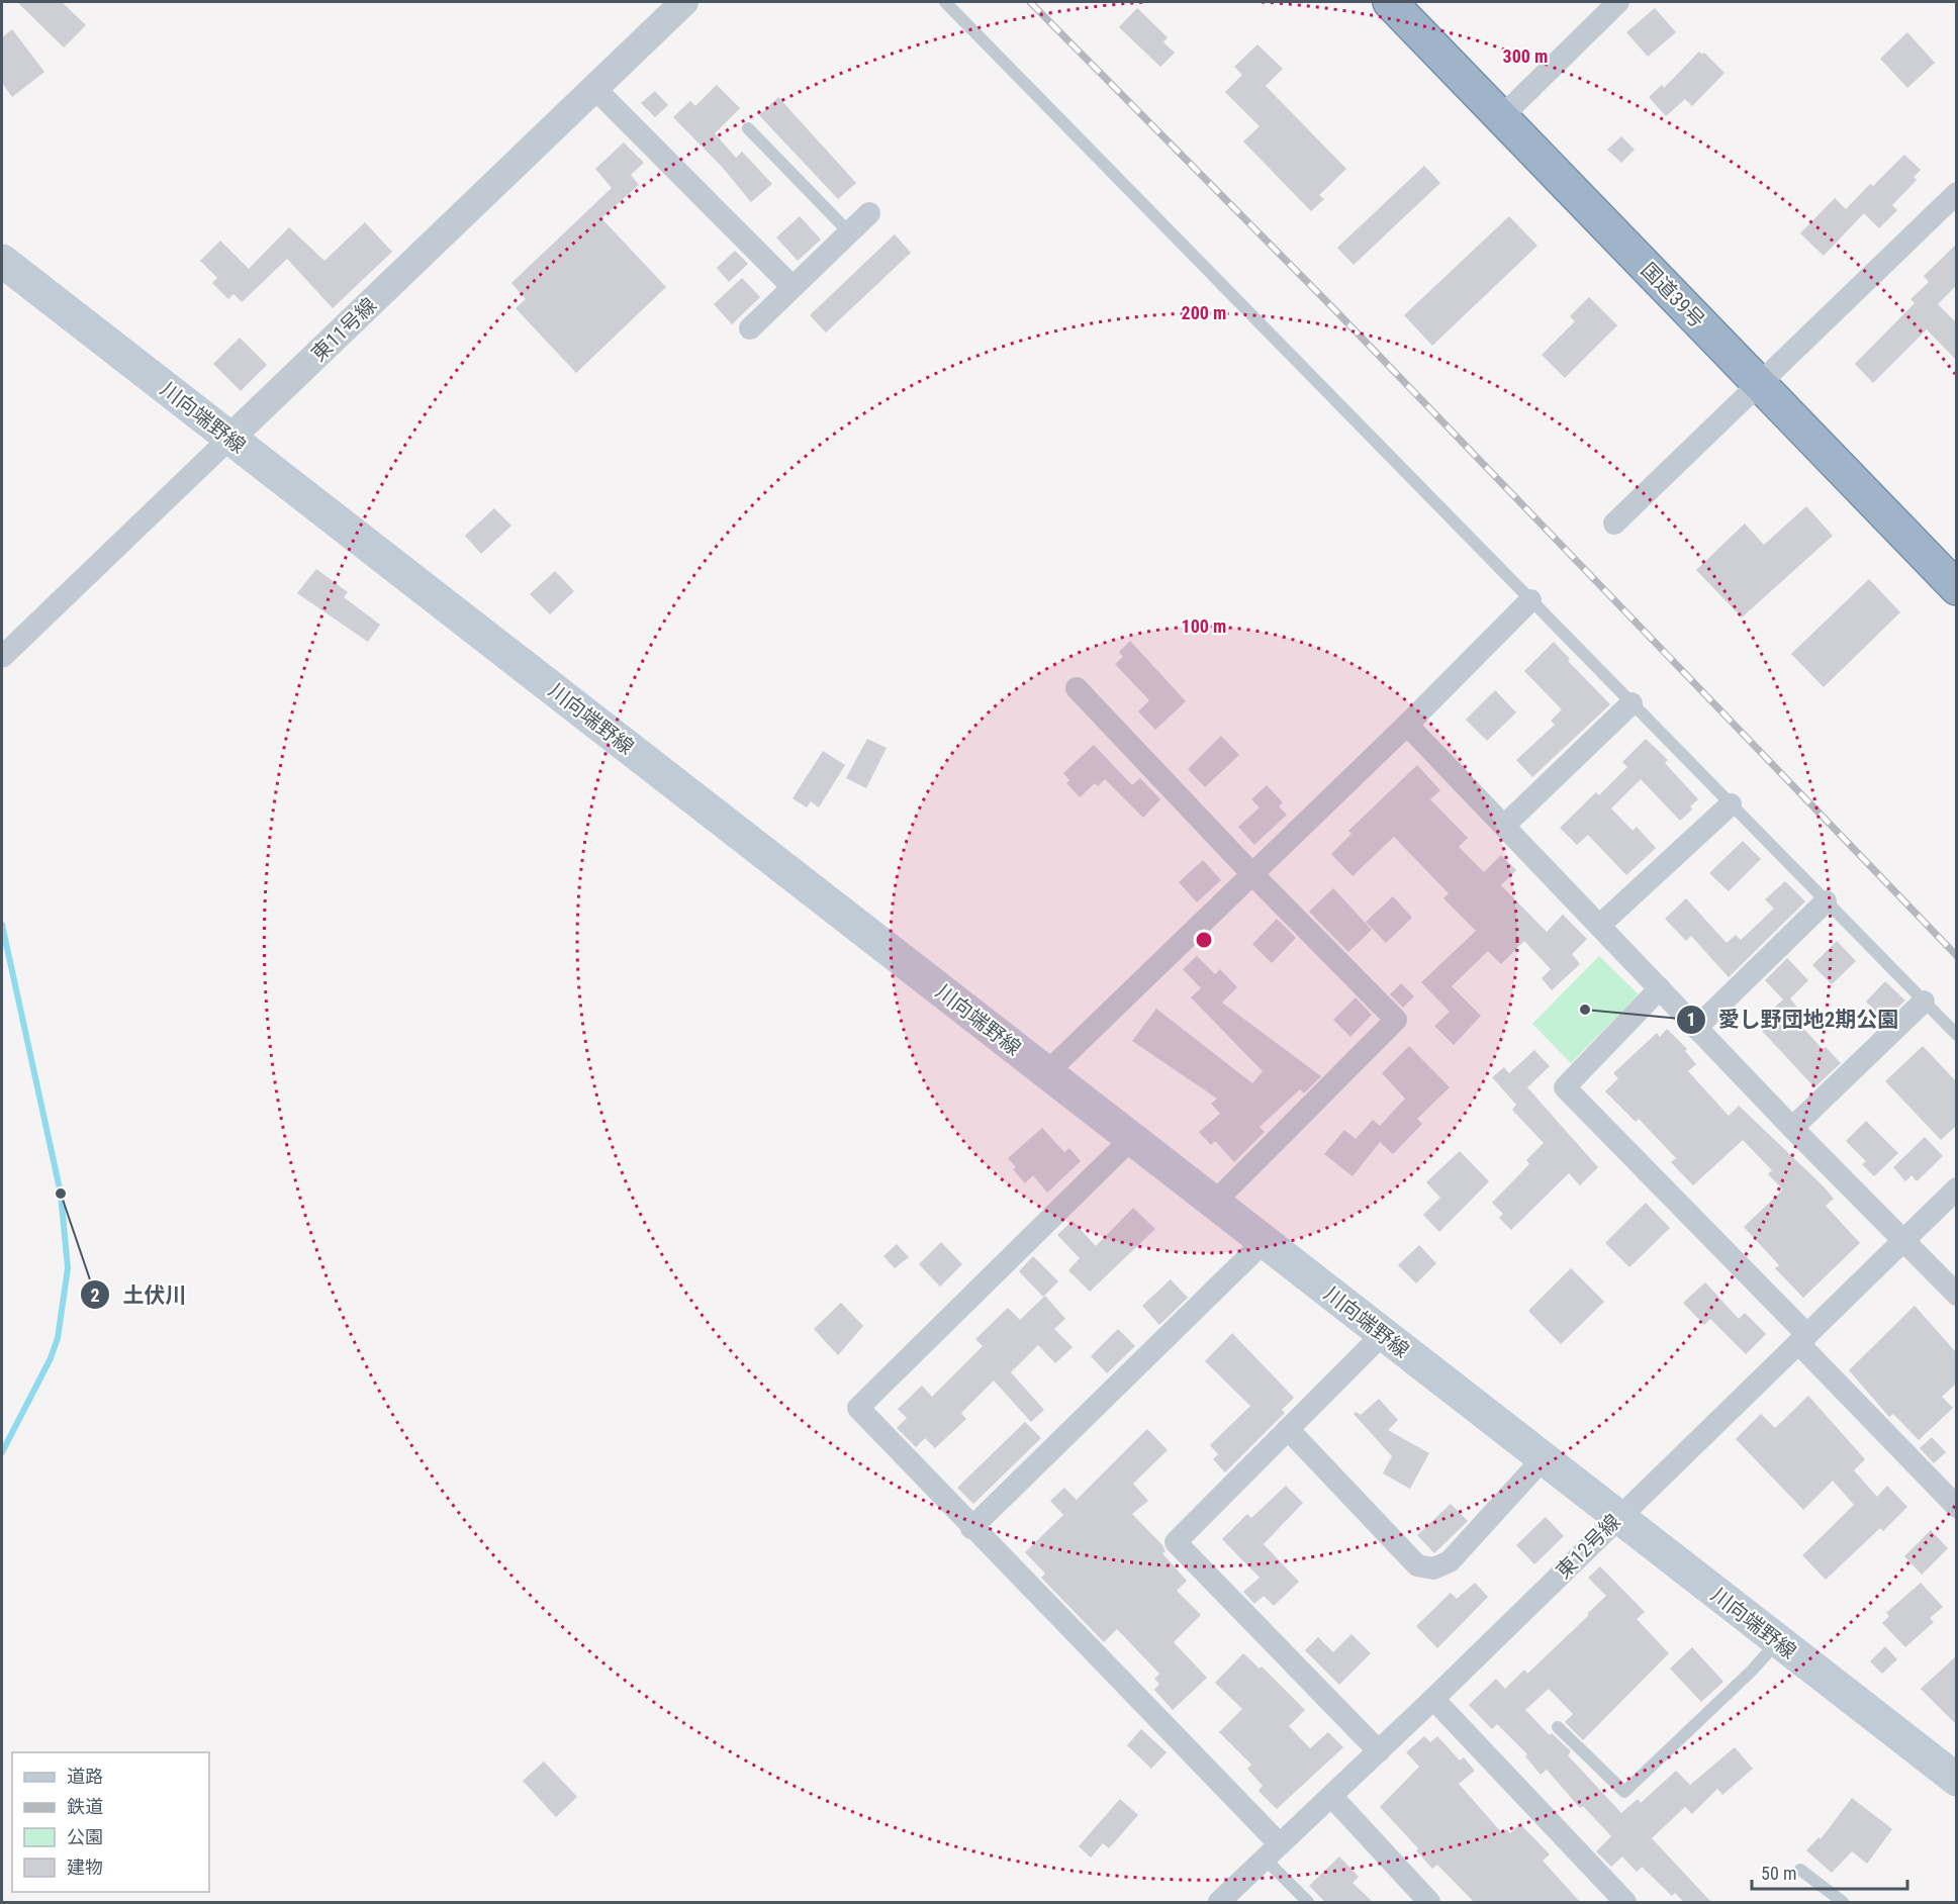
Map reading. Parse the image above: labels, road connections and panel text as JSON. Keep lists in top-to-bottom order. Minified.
{"streets":{"highway":["国道39号"],"main road":["川向端野線"],"street":["東11号線","東12号線"]},"crossings":[["東11号線","川向端野線"],["川向端野線","東12号線"]],"places":["愛し野団地2期公園","土伏川"],"legend":["道路","鉄道","公園","建物"],"scale_bar":"50 m","rings":["300 m","200 m","100 m"]}
